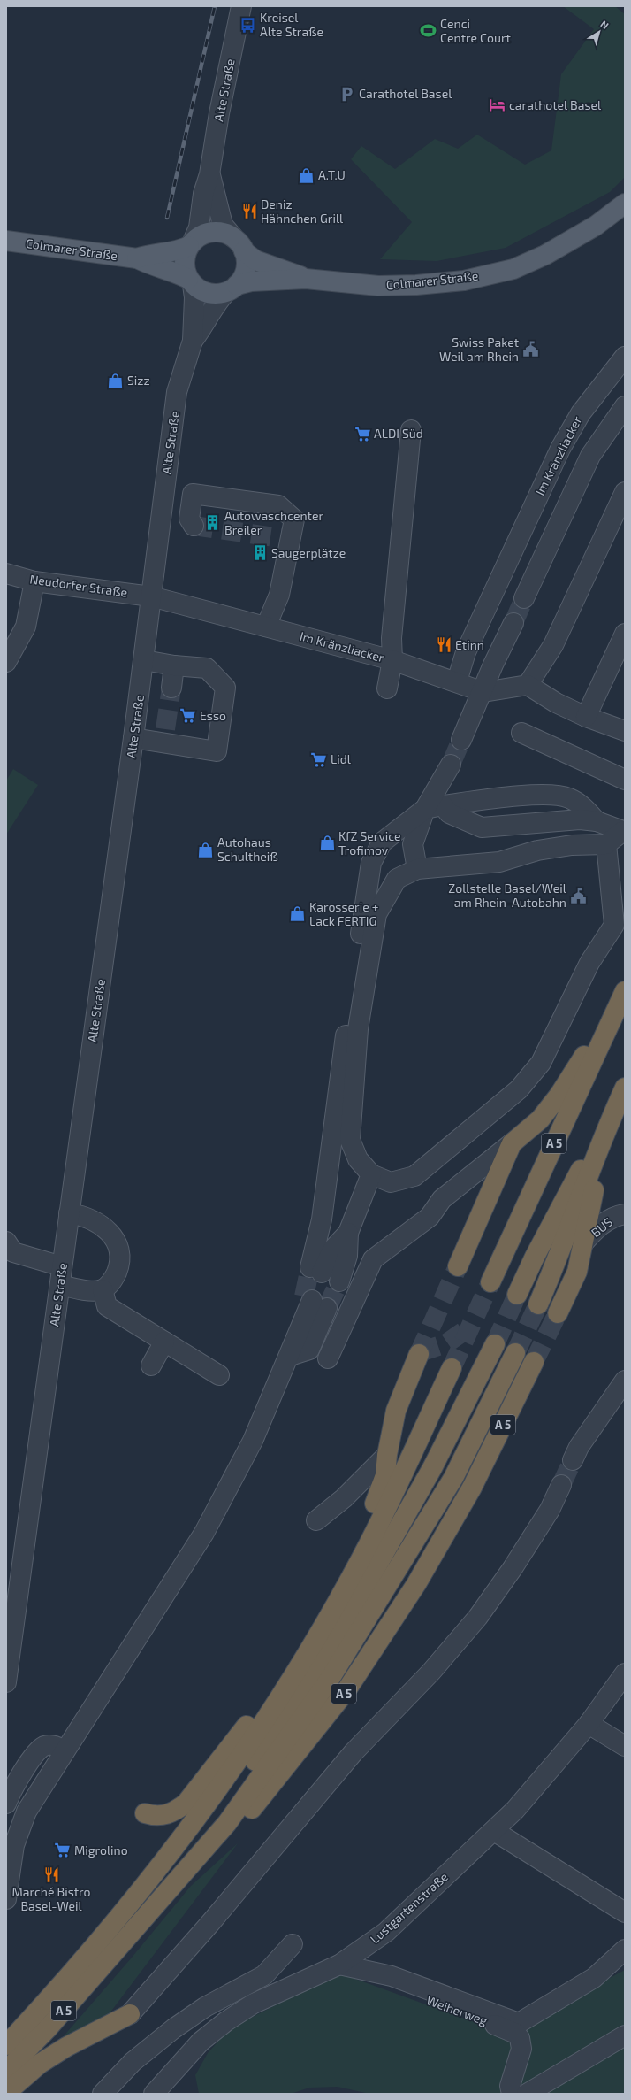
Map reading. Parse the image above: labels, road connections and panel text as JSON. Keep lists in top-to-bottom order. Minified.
{"streets":{"highway":["A 5"],"main road":["Colmarer Straße"],"street":["Alte Straße","Im Kränzliacker","Neudorfer Straße","BUS","Lustgartenstraße","Weiherweg"]},"crossings":[["Alte Straße","Colmarer Straße"],["Alte Straße","Im Kränzliacker"],["Alte Straße","Neudorfer Straße"],["Im Kränzliacker","Neudorfer Straße"],["Lustgartenstraße","Weiherweg"]],"places":{"bus stop":["Kreisel Alte Straße"],"sports":["Cenci Centre Court"],"parking":["Carathotel Basel"],"hotel":["carathotel Basel"],"shop":["A.T.U","Sizz","KfZ Service Trofimov","Autohaus Schultheiß","Karosserie + Lack FERTIG"],"restaurant":["Deniz Hähnchen Grill","Etinn","Marché Bistro Basel-Weil"],"public building":["Swiss Paket Weil am Rhein","Zollstelle Basel/Weil am Rhein-Autobahn"],"supermarket":["ALDI Süd","Esso","Lidl","Migrolino"],"building":["Autowaschcenter Breiler","Saugerplätze"]},"north":"top right"}
